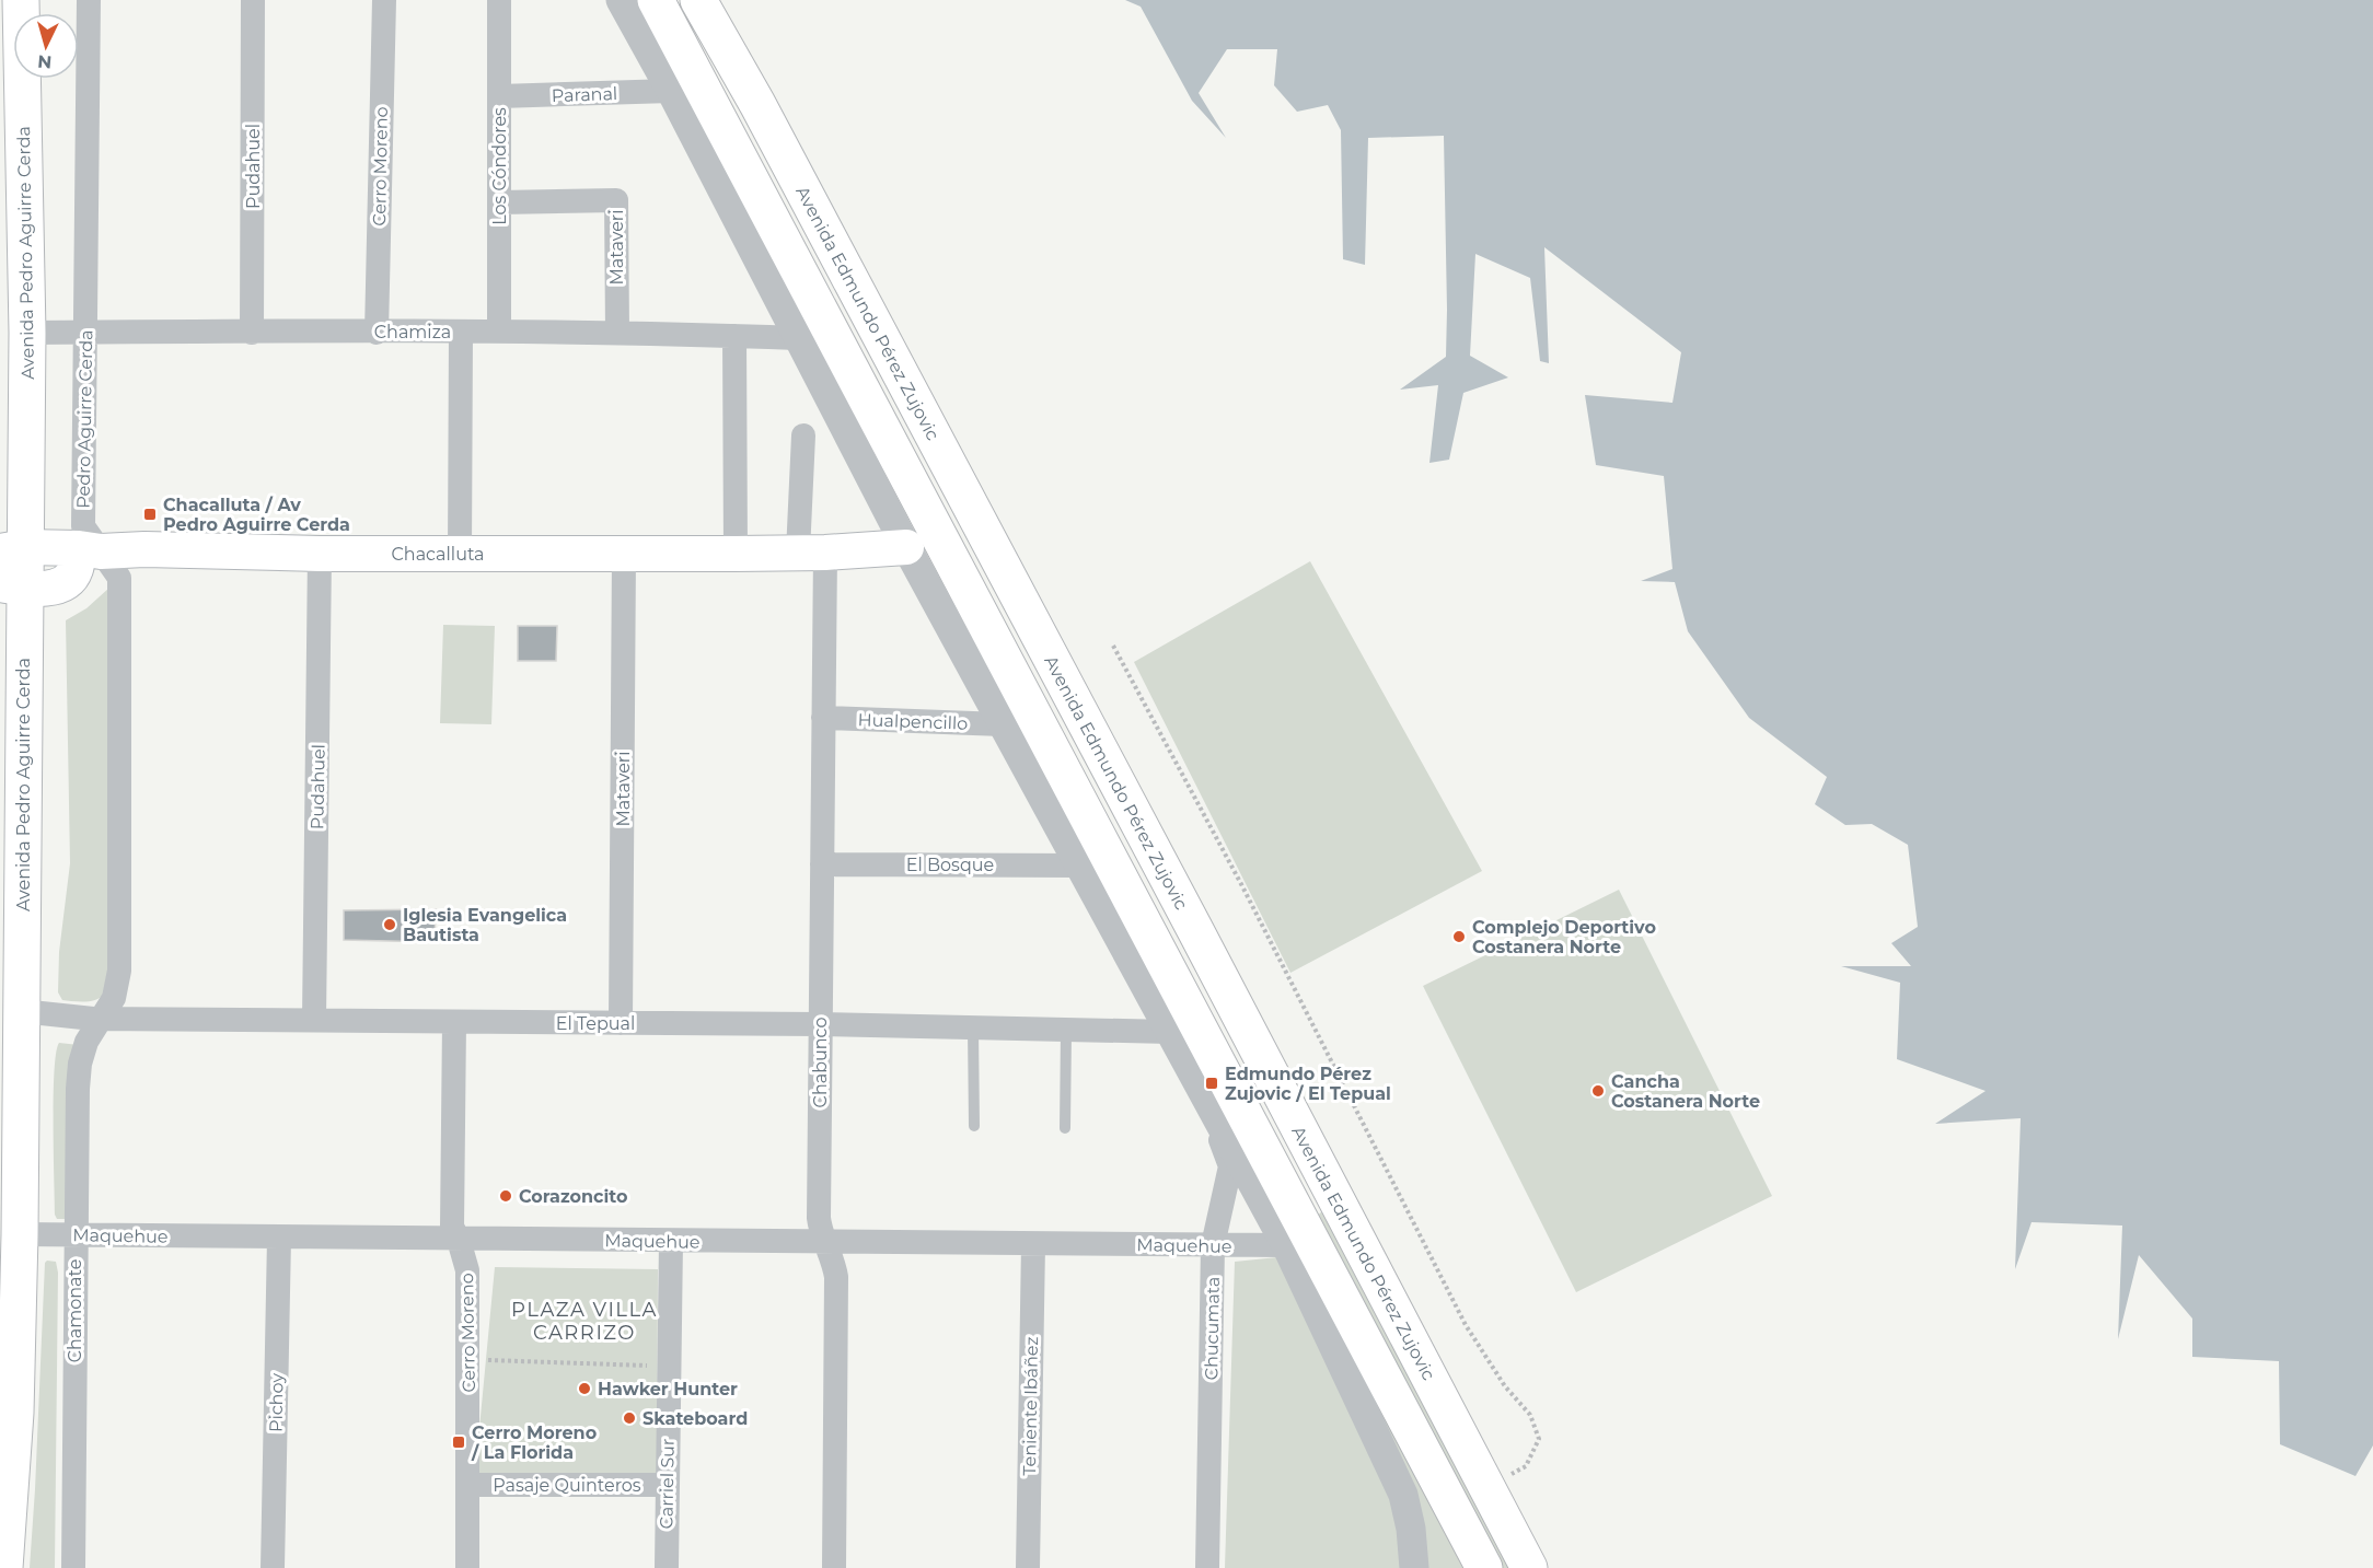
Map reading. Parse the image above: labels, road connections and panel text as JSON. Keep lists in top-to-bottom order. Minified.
{"streets":{"main road":["Avenida Pedro Aguirre Cerda","Avenida Edmundo Pérez Zujovic","Chacalluta"],"street":["Paranal","Pudahuel","Cerro Moreno","Los Cóndores","Mataveri","Chamiza","Pedro Aguirre Cerda","Hualpencillo","El Bosque","El Tepual","Chabunco","Maquehue","Chamonate","Chucumata","Pichoy","Teniente Ibáñez","Carriel Sur","Pasaje Quinteros"]},"crossings":[["Paranal","Los Cóndores"],["Pudahuel","Chamiza"],["Pudahuel","Chacalluta"],["Pudahuel","El Tepual"],["Cerro Moreno","Chamiza"],["Cerro Moreno","El Tepual"],["Cerro Moreno","Maquehue"],["Cerro Moreno","Pasaje Quinteros"],["Los Cóndores","Mataveri"],["Los Cóndores","Chamiza"],["Mataveri","Chamiza"],["Mataveri","Chacalluta"],["Mataveri","El Tepual"],["Avenida Pedro Aguirre Cerda","Chamiza"],["Avenida Pedro Aguirre Cerda","Chacalluta"],["Avenida Pedro Aguirre Cerda","El Tepual"],["Avenida Pedro Aguirre Cerda","Maquehue"],["Chamiza","Pedro Aguirre Cerda"],["Pedro Aguirre Cerda","Chacalluta"],["Pedro Aguirre Cerda","El Tepual"],["Pedro Aguirre Cerda","Chamonate"],["Chacalluta","Chabunco"],["Hualpencillo","Chabunco"],["El Bosque","Chabunco"],["El Tepual","Chabunco"],["El Tepual","Chamonate"],["Chabunco","Maquehue"],["Maquehue","Chamonate"],["Maquehue","Chucumata"],["Maquehue","Pichoy"],["Maquehue","Teniente Ibáñez"],["Maquehue","Carriel Sur"],["Carriel Sur","Pasaje Quinteros"]],"districts":["PLAZA VILLA CARRIZO"],"places":{"transit":["Chacalluta / Av Pedro Aguirre Cerda","Edmundo Pérez Zujovic / El Tepual","Cerro Moreno / La Florida"],"other":["Iglesia Evangelica Bautista","Complejo Deportivo Costanera Norte","Cancha Costanera Norte","Corazoncito","Hawker Hunter","Skateboard"]},"north":"bottom"}
